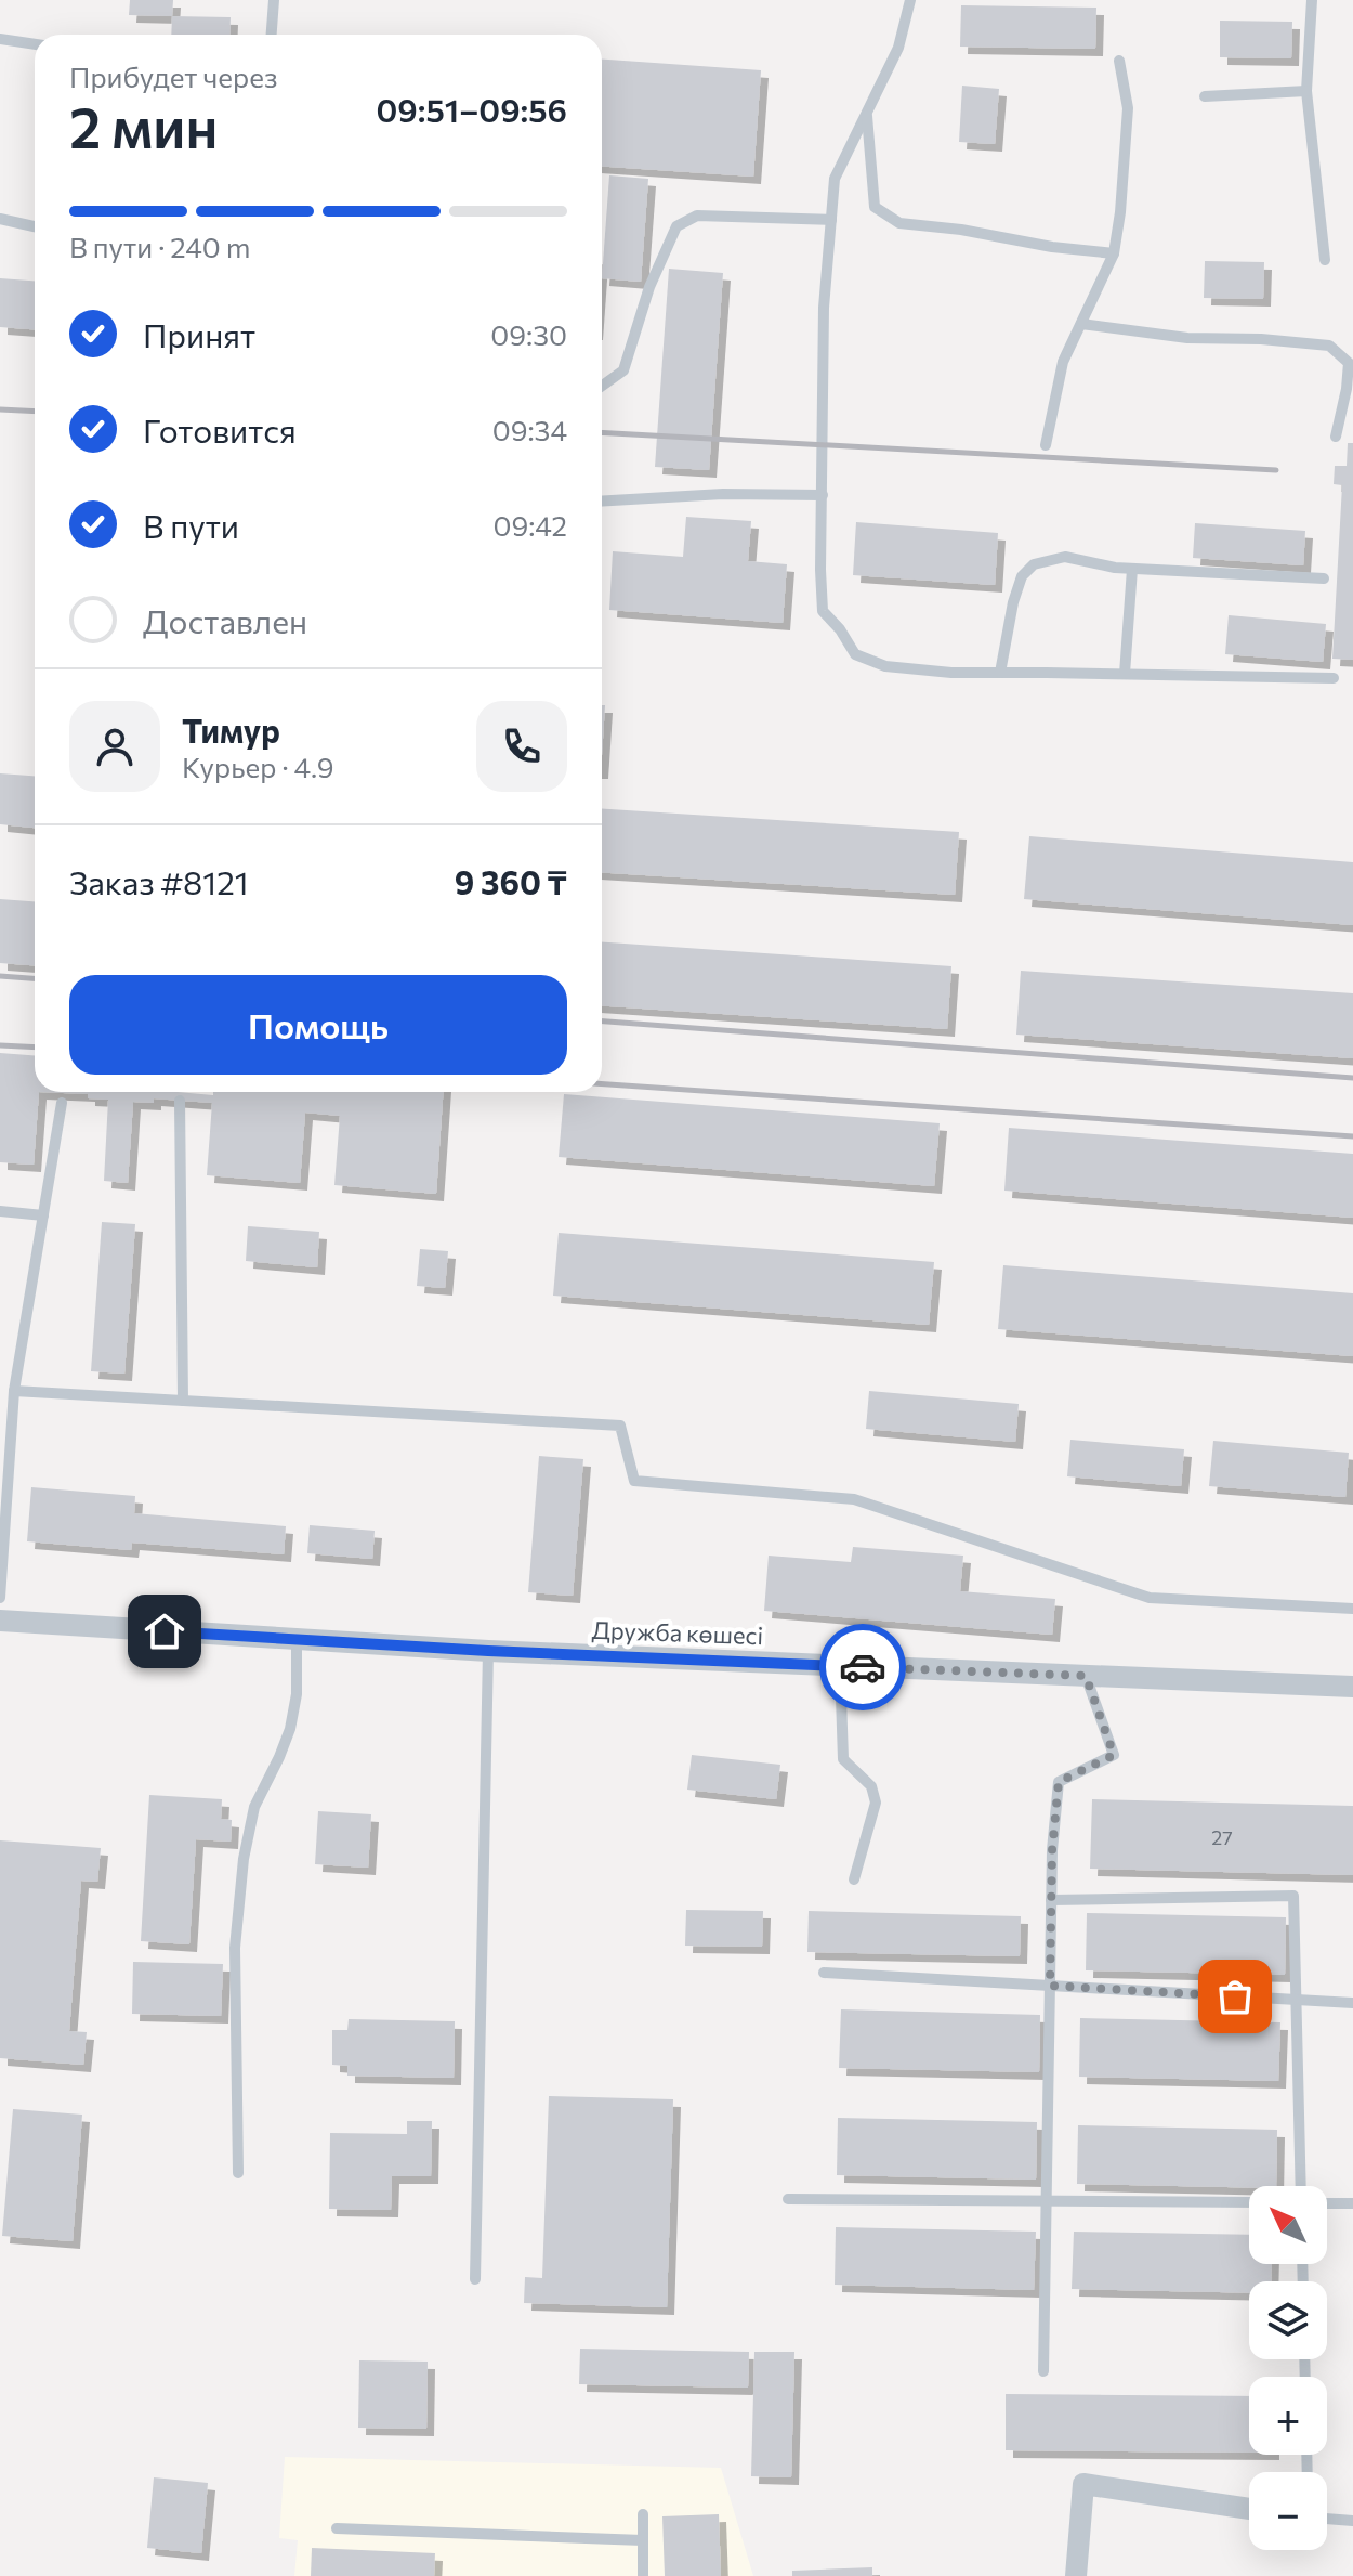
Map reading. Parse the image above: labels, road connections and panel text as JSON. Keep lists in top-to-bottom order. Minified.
{"streets":{"street":["Дружба көшесі"]},"house_numbers":["27"],"north":"top left","page":{"heading":["2 мин","Прибудет через","09:51–09:56"],"panel":["Тимур","Курьер · 4.9","Заказ #8121","9 360 ₸"],"bar":"В пути · 240 m","list":[["Принят","09:30"],["Готовится","09:34"],["В пути","09:42"],"Доставлен"],"buttons":"Помощь","map_buttons":["+","−"]}}
